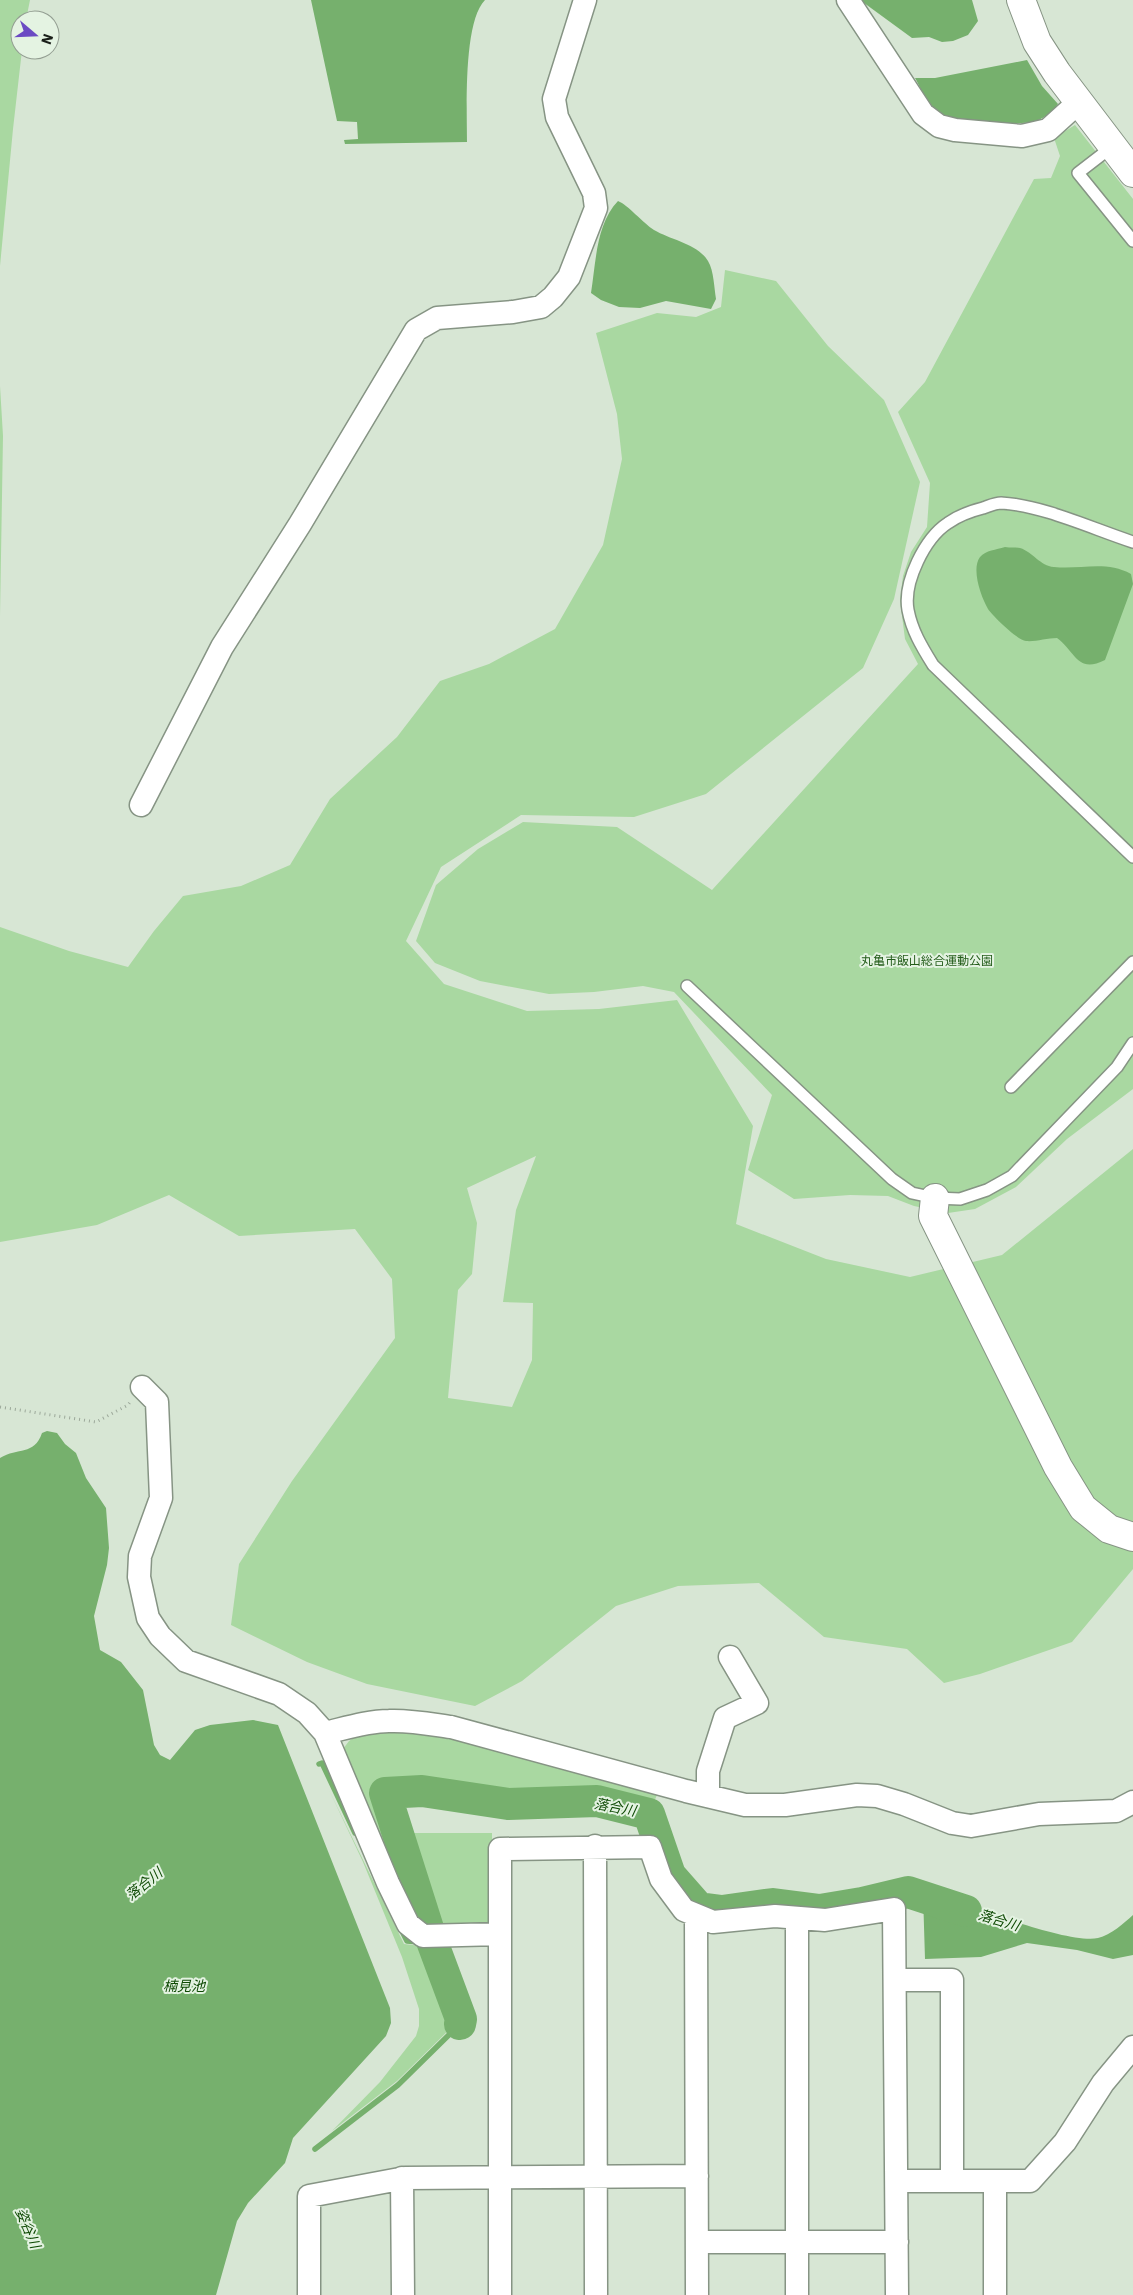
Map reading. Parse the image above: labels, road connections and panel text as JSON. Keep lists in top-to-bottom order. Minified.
{"water":["落合川","楠見池","姿谷川"],"parks":["丸亀市飯山総合運動公園"],"north":"right"}
